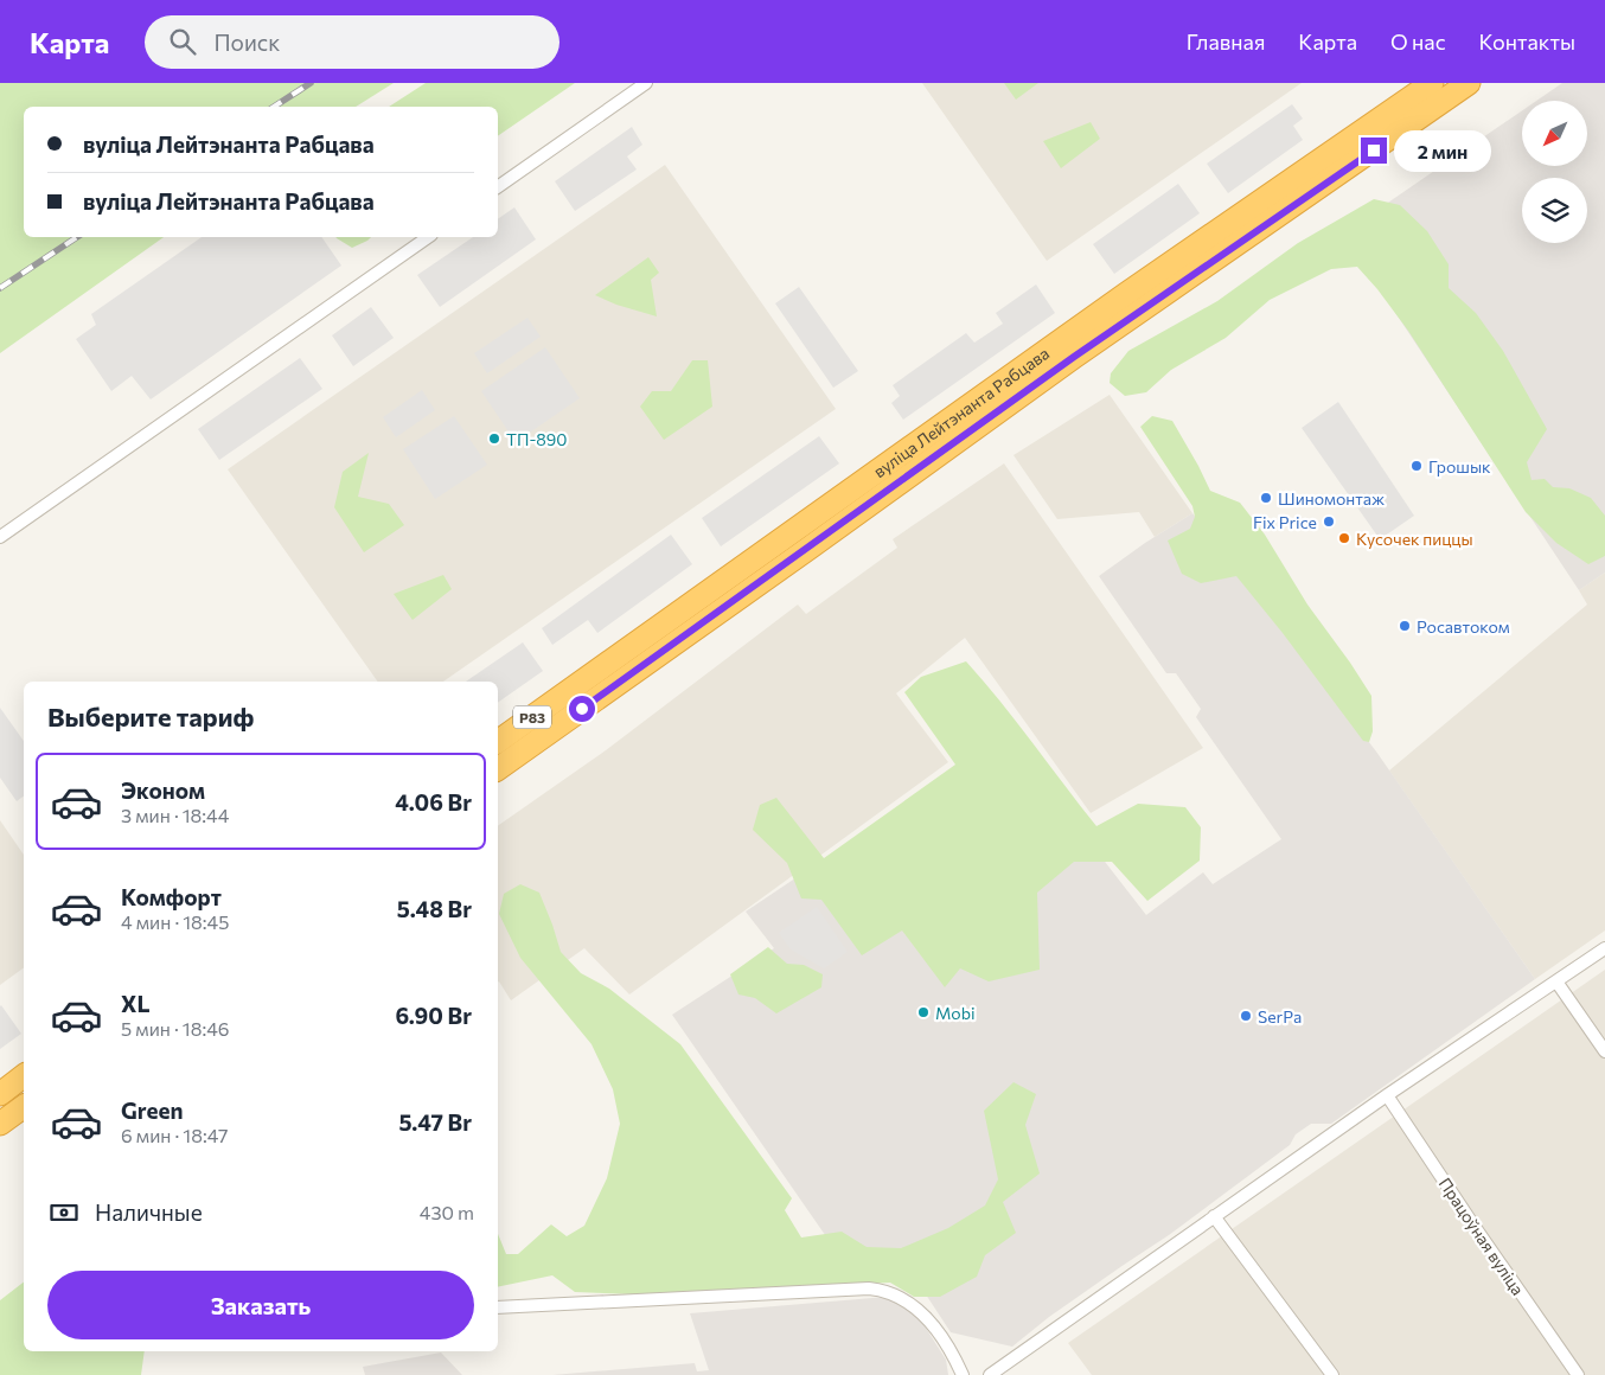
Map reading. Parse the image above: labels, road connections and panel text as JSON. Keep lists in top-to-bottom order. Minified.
{"streets":{"highway":["вуліца Лейтэнанта Рабцава","Р83"],"street":["Працоўная вуліца"]},"places":["ТП-890","Грошык","Шиномонтаж","Fix Price","Кусочек пиццы","Росавтоком","Mobi","SerPa"],"north":"bottom left","page":{"header":"Карта","search":"Поиск","nav":["Главная","Карта","О нас","Контакты"],"banner":["вуліца Лейтэнанта Рабцава","вуліца Лейтэнанта Рабцава"],"bubble":"2 мин","heading":"Выберите тариф","list":[{"name":"Эконом","note":"3 мин · 18:44","value":"4.06 Br"},{"name":"Комфорт","note":"4 мин · 18:45","value":"5.48 Br"},{"name":"XL","note":"5 мин · 18:46","value":"6.90 Br"},{"name":"Green","note":"6 мин · 18:47","value":"5.47 Br"}],"pay":["Наличные","430 m"],"buttons":"Заказать"}}
